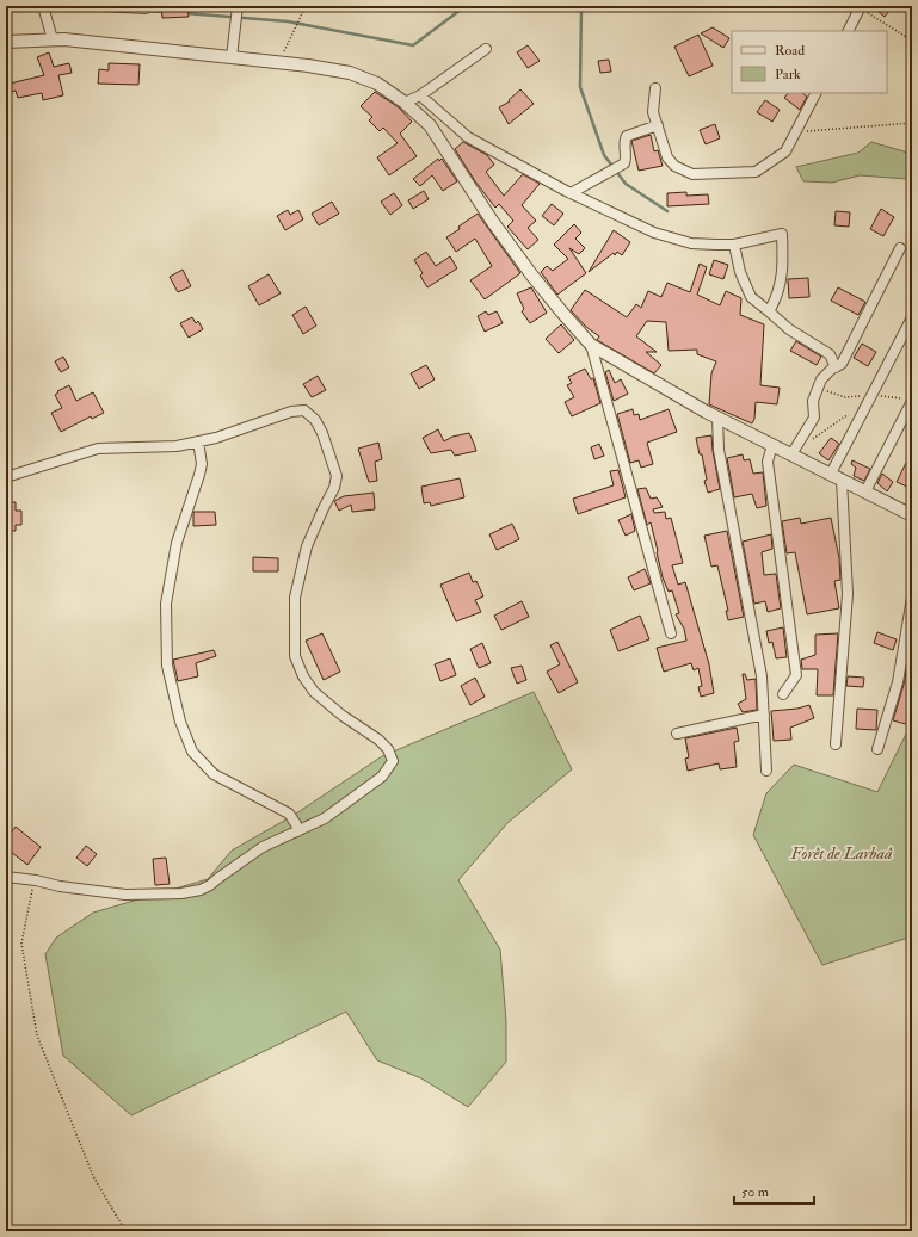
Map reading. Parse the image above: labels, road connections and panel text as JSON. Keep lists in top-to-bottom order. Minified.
{"parks":["Forêt de Larbaâ"],"legend":["Road","Park"],"scale_bar":"50 m"}
